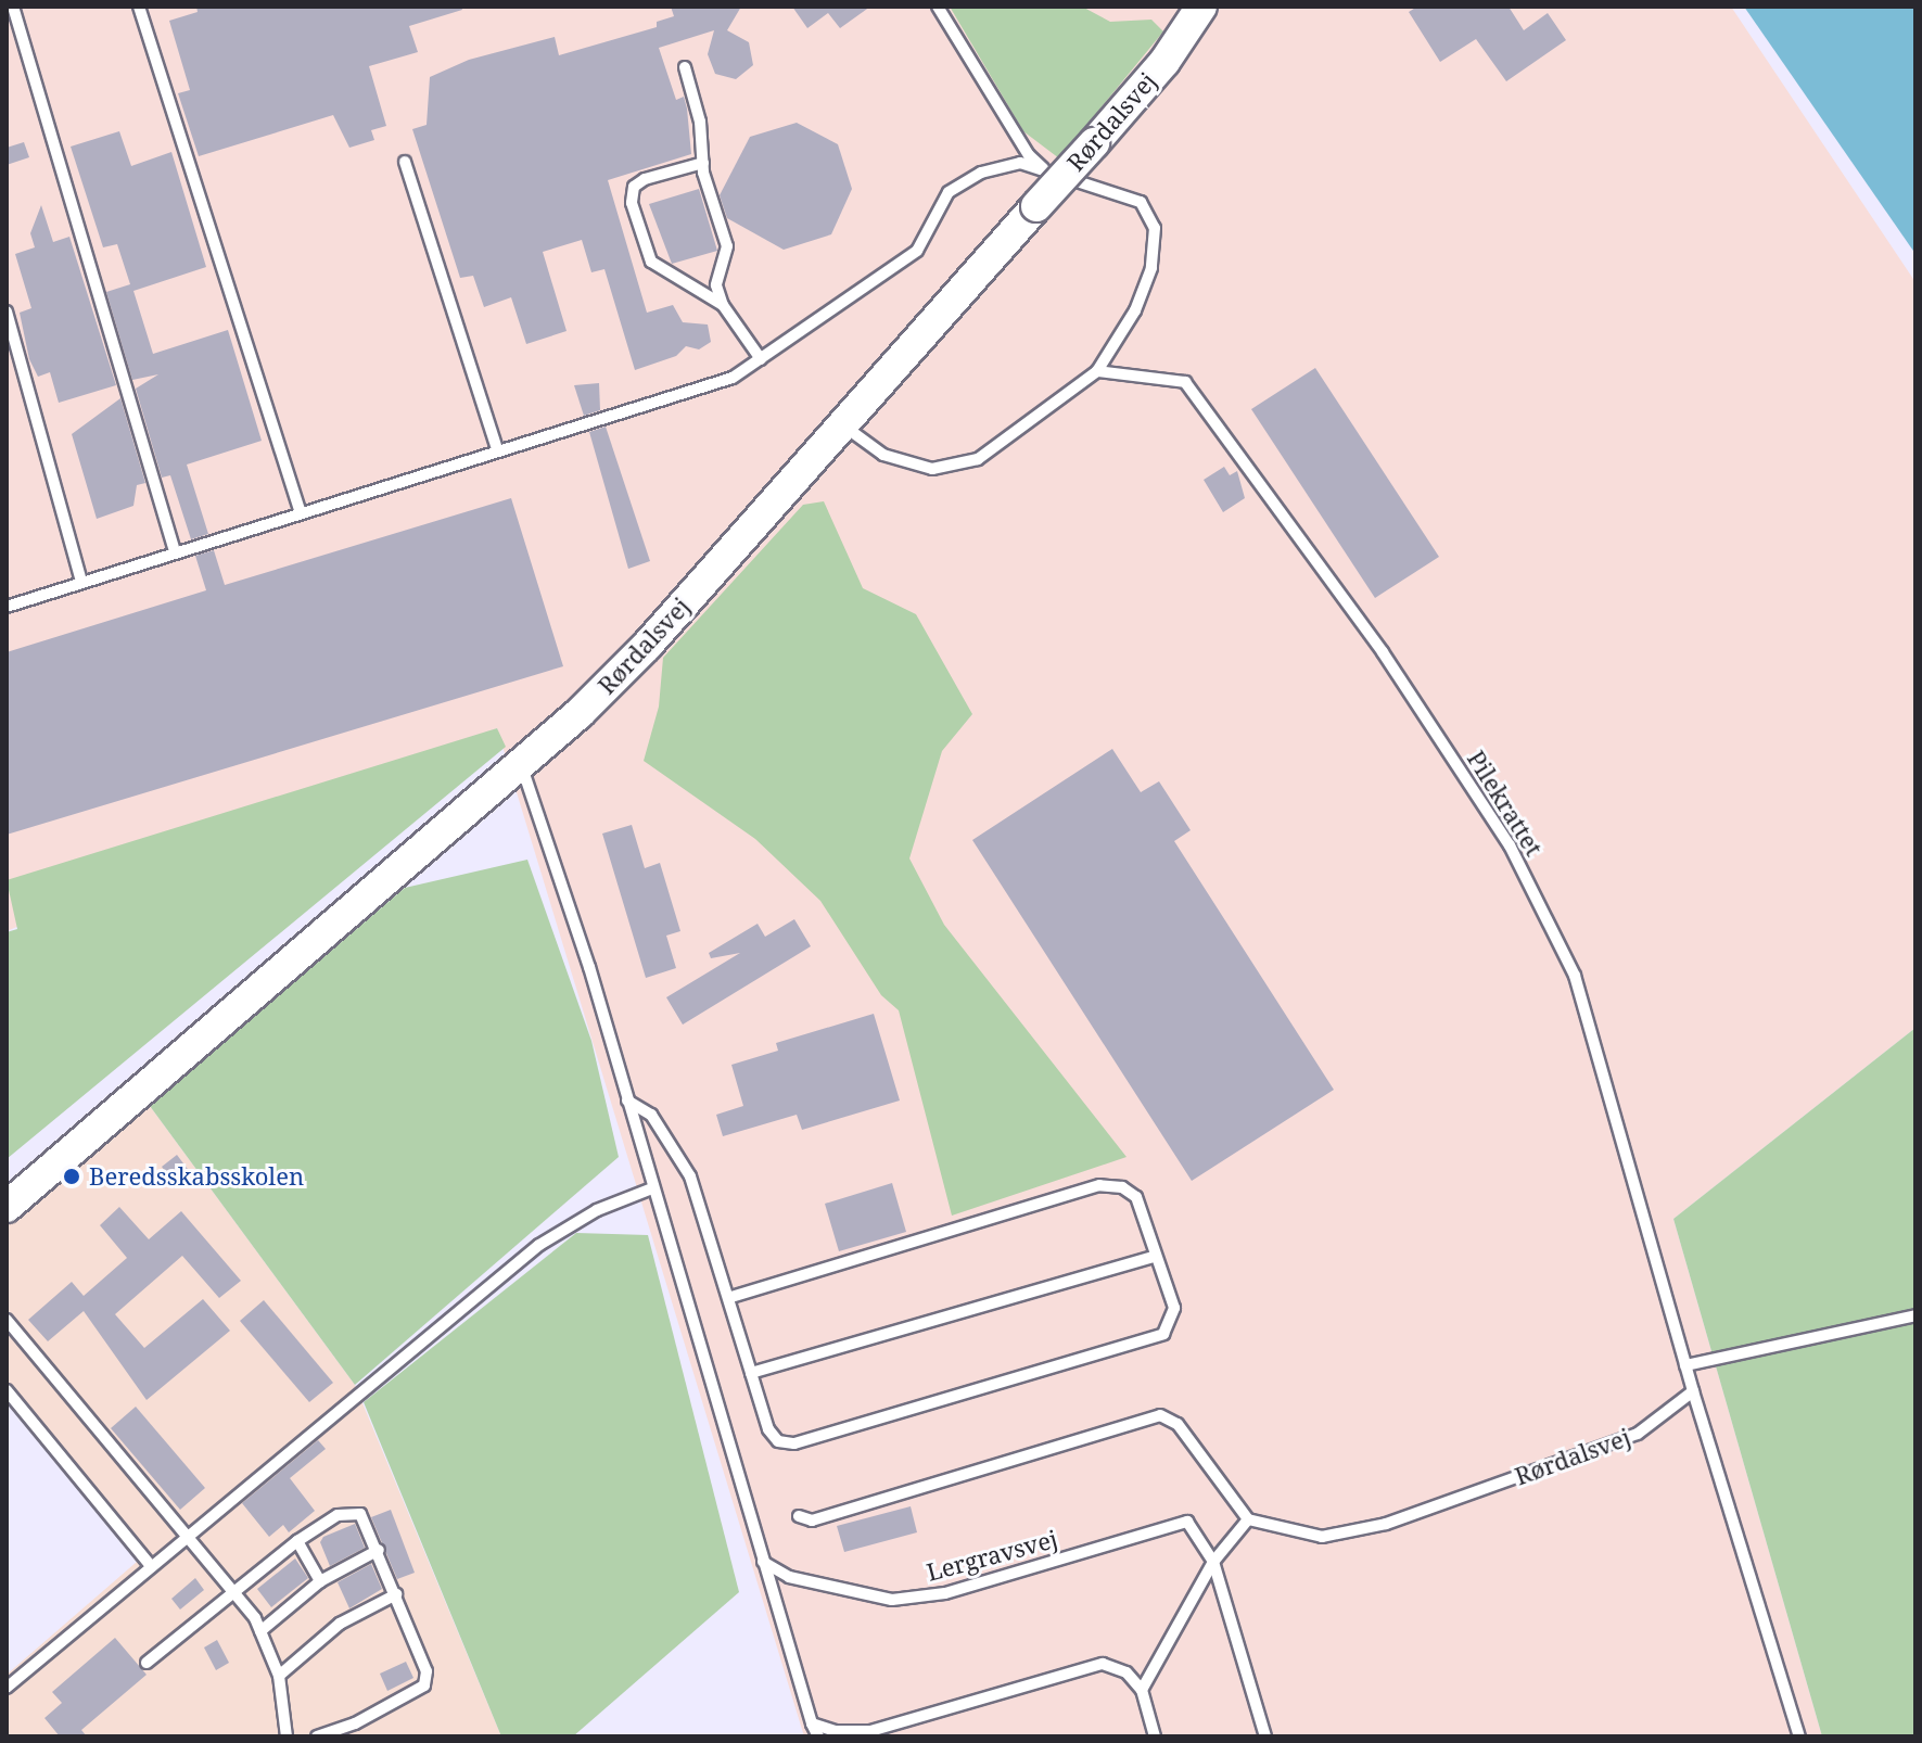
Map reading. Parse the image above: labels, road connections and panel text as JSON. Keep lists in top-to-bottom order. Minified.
{"streets":{"street":["Rørdalsvej"],"lane":["Pilekrattet","Lergravsvej"]},"crossings":[["Rørdalsvej","Pilekrattet"]],"places":["Beredsskabsskolen"]}
